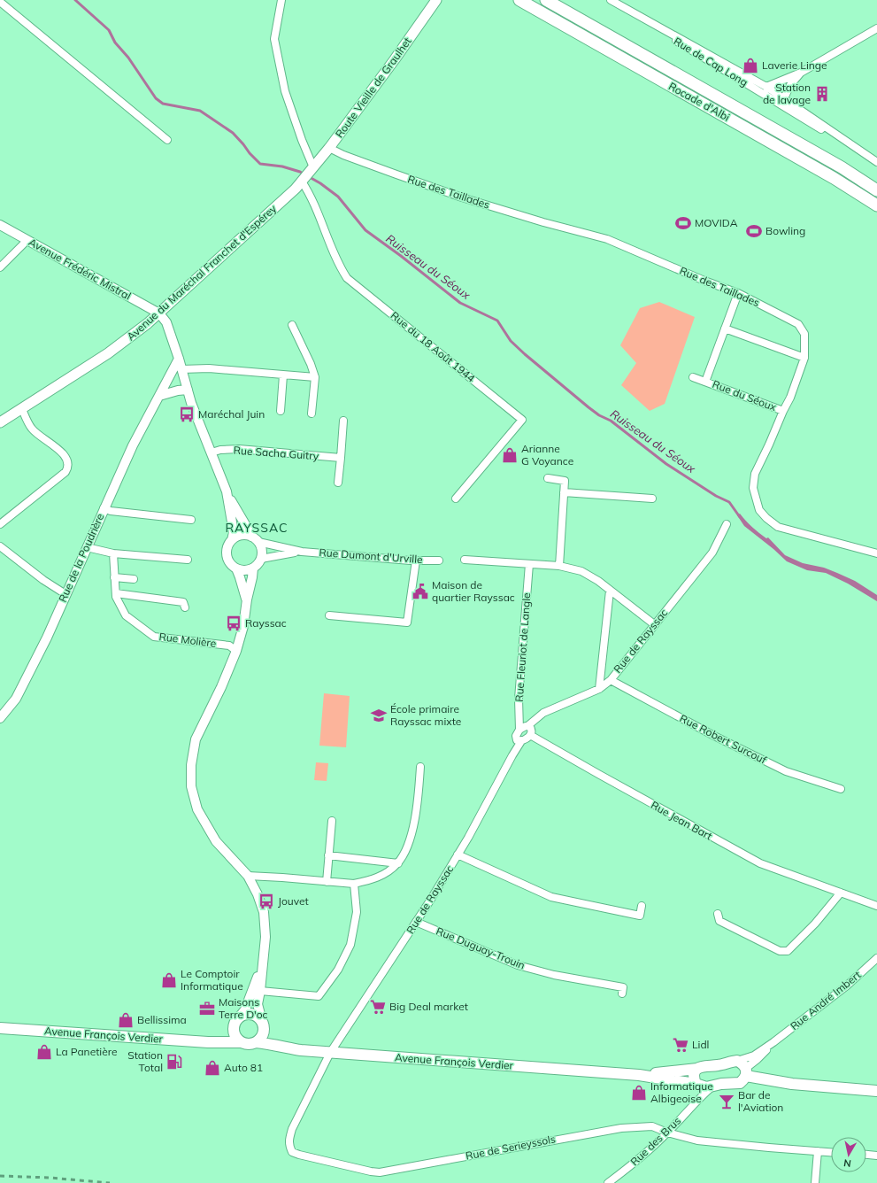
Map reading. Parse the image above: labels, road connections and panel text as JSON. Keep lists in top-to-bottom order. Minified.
{"streets":{"highway":["Rocade d'Albi"],"main road":["Route Vieille de Graulhet","Avenue du Maréchal Franchet d'Espérey","Avenue François Verdier"],"street":["Rue de Cap Long","Rue des Taillades","Avenue Frédéric Mistral","Rue du 18 Août 1944","Rue du Séoux","Rue Sacha Guitry","Rue Dumont d'Urville","Rue de la Poudrière","Rue Molière","Rue de Rayssac","Rue Fleuriot de Langle","Rue Robert Surcouf","Rue Jean Bart","Rue Duguay-Trouin","Rue André Imbert","Rue des Brus","Rue de Serieyssols"]},"crossings":[["Route Vieille de Graulhet","Rue des Taillades"],["Route Vieille de Graulhet","Avenue du Maréchal Franchet d'Espérey"],["Route Vieille de Graulhet","Rue du 18 Août 1944"],["Rue des Taillades","Rue du Séoux"],["Avenue Frédéric Mistral","Avenue du Maréchal Franchet d'Espérey"],["Avenue du Maréchal Franchet d'Espérey","Rue du 18 Août 1944"],["Rue de Rayssac","Rue Fleuriot de Langle"],["Rue de Rayssac","Rue Robert Surcouf"],["Rue de Rayssac","Rue Jean Bart"],["Rue de Rayssac","Rue Duguay-Trouin"],["Rue de Rayssac","Avenue François Verdier"],["Rue de Rayssac","Rue de Serieyssols"],["Rue Fleuriot de Langle","Rue Jean Bart"],["Rue André Imbert","Avenue François Verdier"],["Avenue François Verdier","Rue des Brus"],["Avenue François Verdier","Rue de Serieyssols"],["Rue des Brus","Rue de Serieyssols"]],"districts":["RAYSSAC"],"water":["Ruisseau du Séoux"],"places":{"shop":["Laverie Linge","Arianne G Voyance","Le Comptoir Informatique","Bellissima","La Panetière","Auto 81","Informatique Albigeoise"],"building":["Station de lavage"],"sports":["MOVIDA","Bowling"],"bus stop":["Maréchal Juin","Rayssac","Jouvet"],"public building":["Maison de quartier Rayssac"],"school or university":["École primaire Rayssac mixte"],"supermarket":["Big Deal market","Lidl"],"office":["Maisons Terre D'oc"],"fuel station":["Station Total"],"bar":["Bar de l'Aviation"]},"north":"bottom"}
